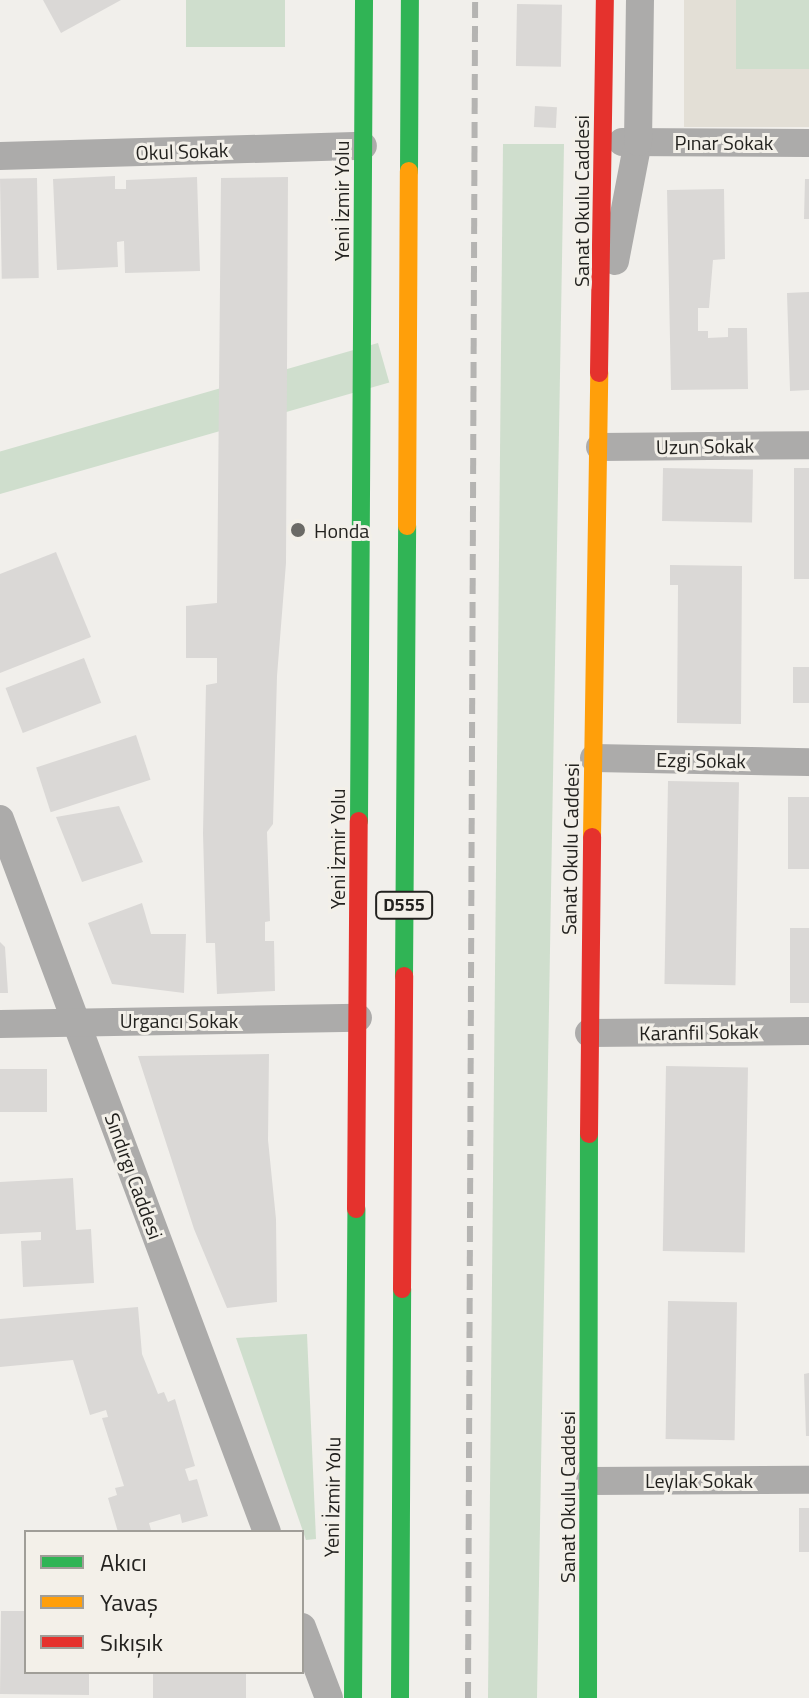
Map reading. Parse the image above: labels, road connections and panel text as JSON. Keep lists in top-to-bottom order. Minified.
{"streets":{"main road":["Yeni İzmir Yolu","Sanat Okulu Caddesi","D555"],"street":["Pınar Sokak","Okul Sokak","Uzun Sokak","Ezgi Sokak","Urgancı Sokak","Karanfil Sokak","Sındırgı Caddesi","Leylak Sokak"]},"crossings":[["Pınar Sokak","Sanat Okulu Caddesi"],["Okul Sokak","Yeni İzmir Yolu"],["Yeni İzmir Yolu","Urgancı Sokak"],["Sanat Okulu Caddesi","Uzun Sokak"],["Sanat Okulu Caddesi","Ezgi Sokak"],["Sanat Okulu Caddesi","Karanfil Sokak"],["Sanat Okulu Caddesi","Leylak Sokak"],["Urgancı Sokak","Sındırgı Caddesi"]],"places":["Honda"],"legend":["Akıcı","Yavaş","Sıkışık"]}
